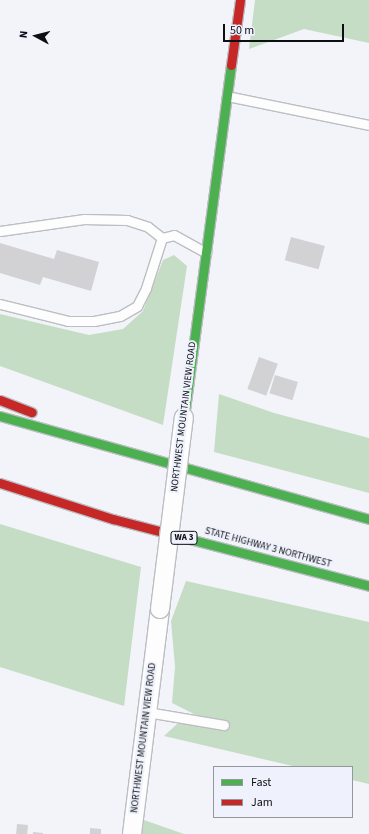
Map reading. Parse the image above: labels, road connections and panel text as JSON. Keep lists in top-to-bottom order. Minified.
{"streets":{"main road":["NORTHWEST MOUNTAIN VIEW ROAD","WA 3","STATE HIGHWAY 3 NORTHWEST"]},"legend":["Fast","Jam"],"scale_bar":"50 m","north":"left"}
